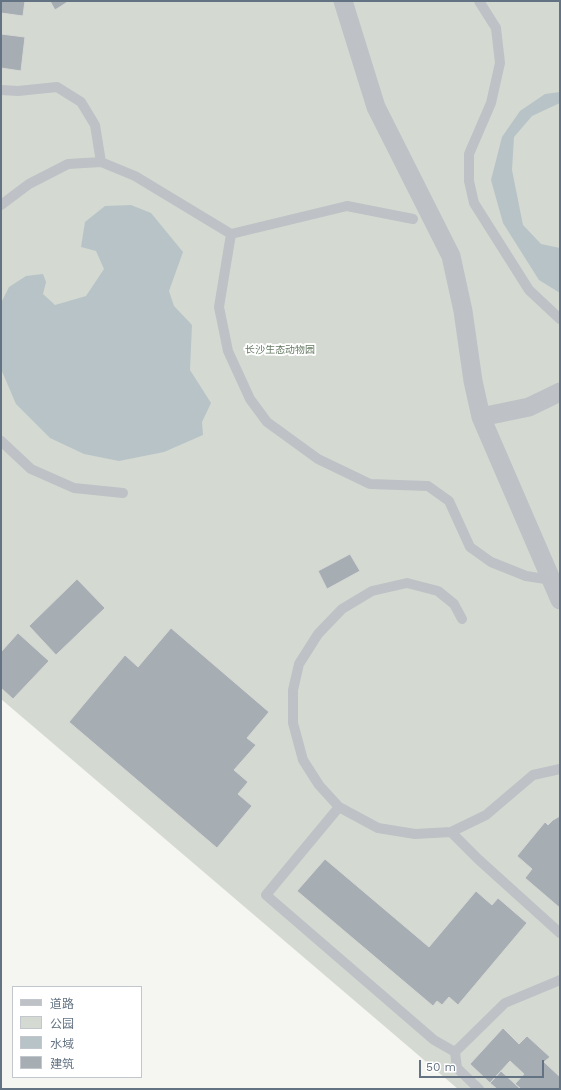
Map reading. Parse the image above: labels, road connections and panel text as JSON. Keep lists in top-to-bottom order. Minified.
{"parks":["长沙生态动物园"],"legend":["道路","公园","水域","建筑"],"scale_bar":"50 m"}
